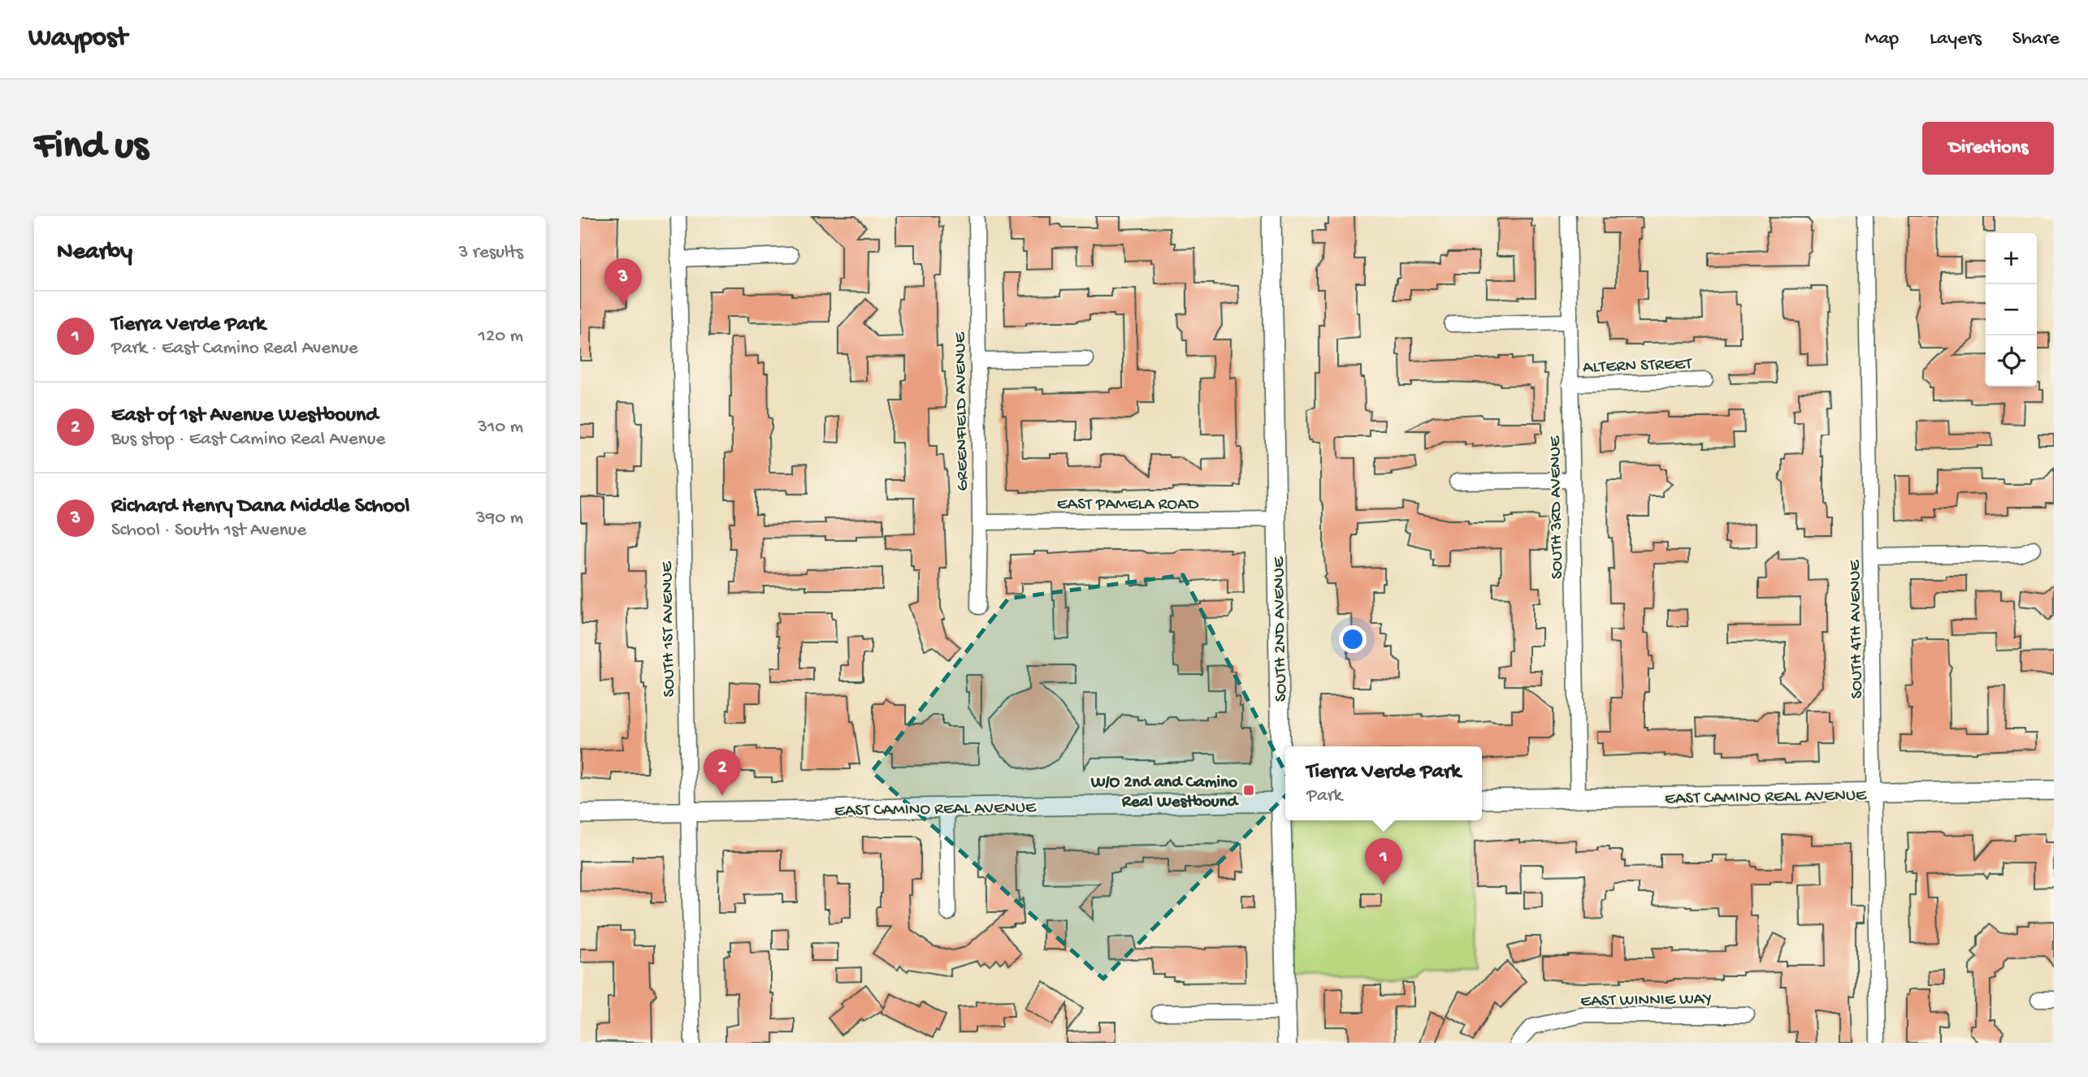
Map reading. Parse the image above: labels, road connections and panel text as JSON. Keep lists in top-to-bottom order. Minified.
{"streets":{"street":["ALTERN STREET","GREENFIELD AVENUE","EAST PAMELA ROAD","SOUTH 3RD AVENUE","SOUTH 1ST AVENUE","SOUTH 2ND AVENUE","SOUTH 4TH AVENUE","EAST CAMINO REAL AVENUE","EAST WINNIE WAY"]},"crossings":[["ALTERN STREET","SOUTH 3RD AVENUE"],["GREENFIELD AVENUE","EAST PAMELA ROAD"],["EAST PAMELA ROAD","SOUTH 2ND AVENUE"],["SOUTH 3RD AVENUE","EAST CAMINO REAL AVENUE"],["SOUTH 1ST AVENUE","EAST CAMINO REAL AVENUE"],["SOUTH 2ND AVENUE","EAST CAMINO REAL AVENUE"],["SOUTH 4TH AVENUE","EAST CAMINO REAL AVENUE"]],"places":{"transit":["W/O 2nd and Camino Real Westbound"]},"page":{"header":"Waypost","nav":["Map","Layers","Share"],"buttons":"Directions","title":"Find us","heading":["Nearby","3 results"],"map_buttons":["+","−"],"pins":["3","2","1"],"list":[{"mark":"1","name":"Tierra Verde Park","note":"Park · East Camino Real Avenue","value":"120 m"},{"mark":"2","name":"East of 1st Avenue Westbound","note":"Bus stop · East Camino Real Avenue","value":"310 m"},{"mark":"3","name":"Richard Henry Dana Middle School","note":"School · South 1st Avenue","value":"390 m"}],"popup":["Tierra Verde Park","Park"]}}
